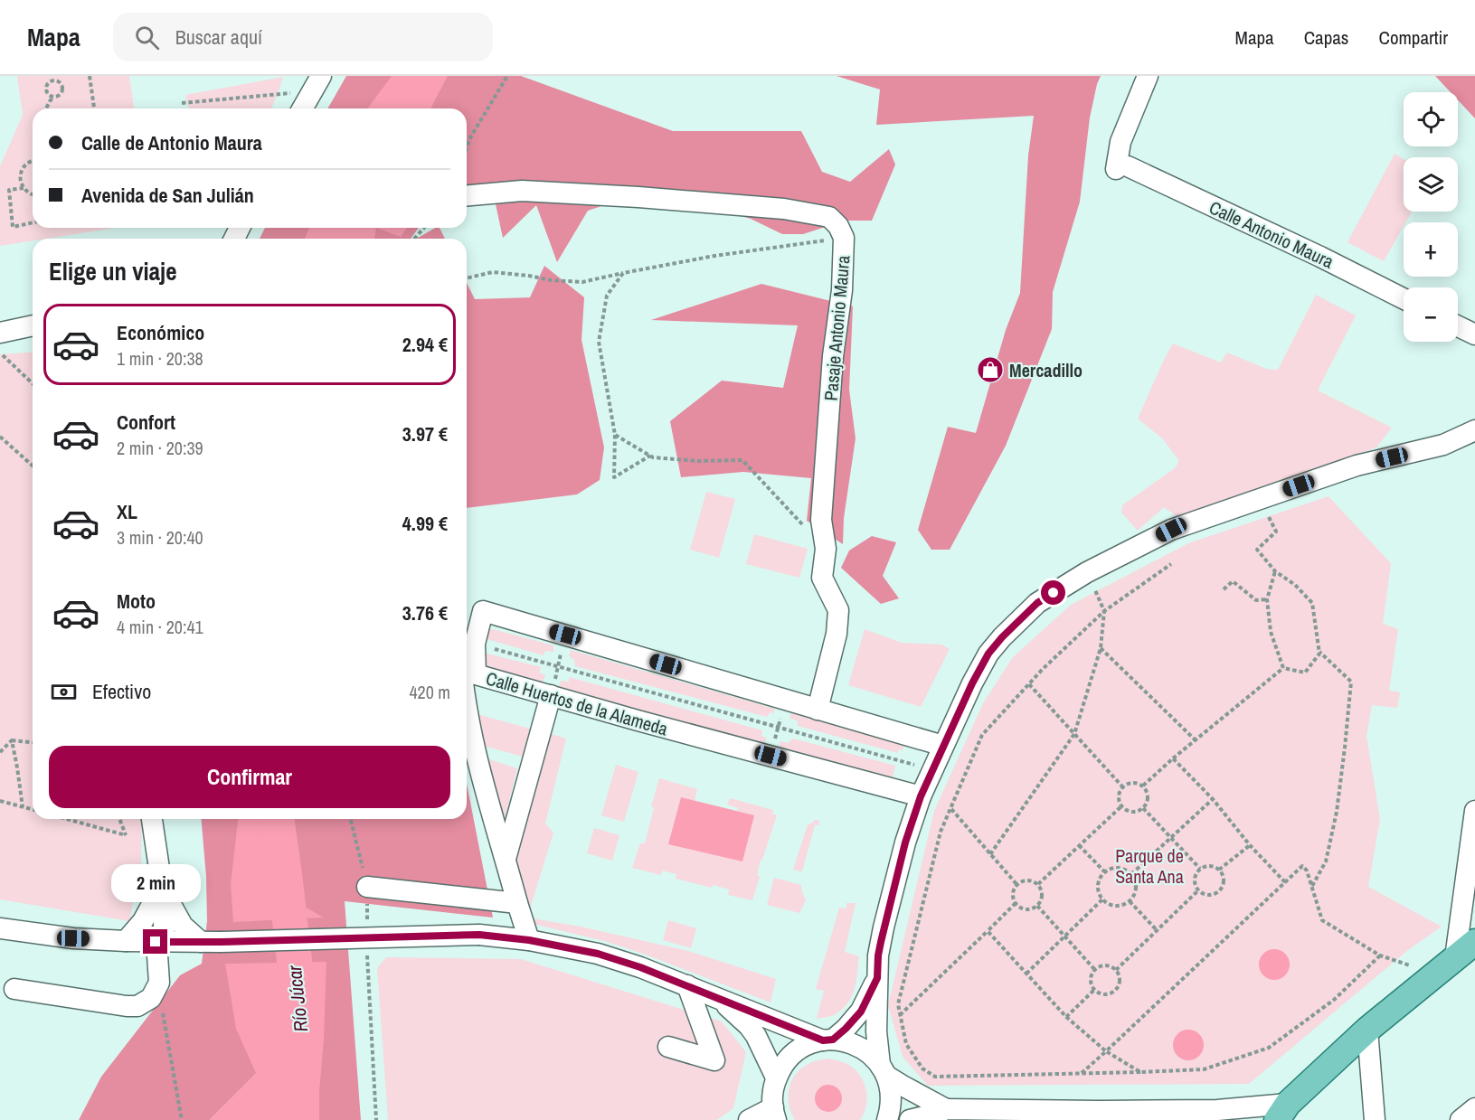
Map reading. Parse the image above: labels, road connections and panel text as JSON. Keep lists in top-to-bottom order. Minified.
{"streets":{"street":["Calle Antonio Maura","Pasaje Antonio Maura","Calle Huertos de la Alameda"]},"crossings":[["Pasaje Antonio Maura","Calle Huertos de la Alameda"]],"water":["Río Júcar"],"parks":["Parque de Santa Ana"],"places":{"shop":["Mercadillo"]},"page":{"header":"Mapa","search":"Buscar aquí","nav":["Mapa","Capas","Compartir"],"map_buttons":["+","−"],"banner":["Calle de Antonio Maura","Avenida de San Julián"],"heading":"Elige un viaje","list":[{"name":"Económico","note":"1 min · 20:38","value":"2.94 €"},{"name":"Confort","note":"2 min · 20:39","value":"3.97 €"},{"name":"XL","note":"3 min · 20:40","value":"4.99 €"},{"name":"Moto","note":"4 min · 20:41","value":"3.76 €"}],"pay":["Efectivo","420 m"],"buttons":"Confirmar","bubble":"2 min"}}
